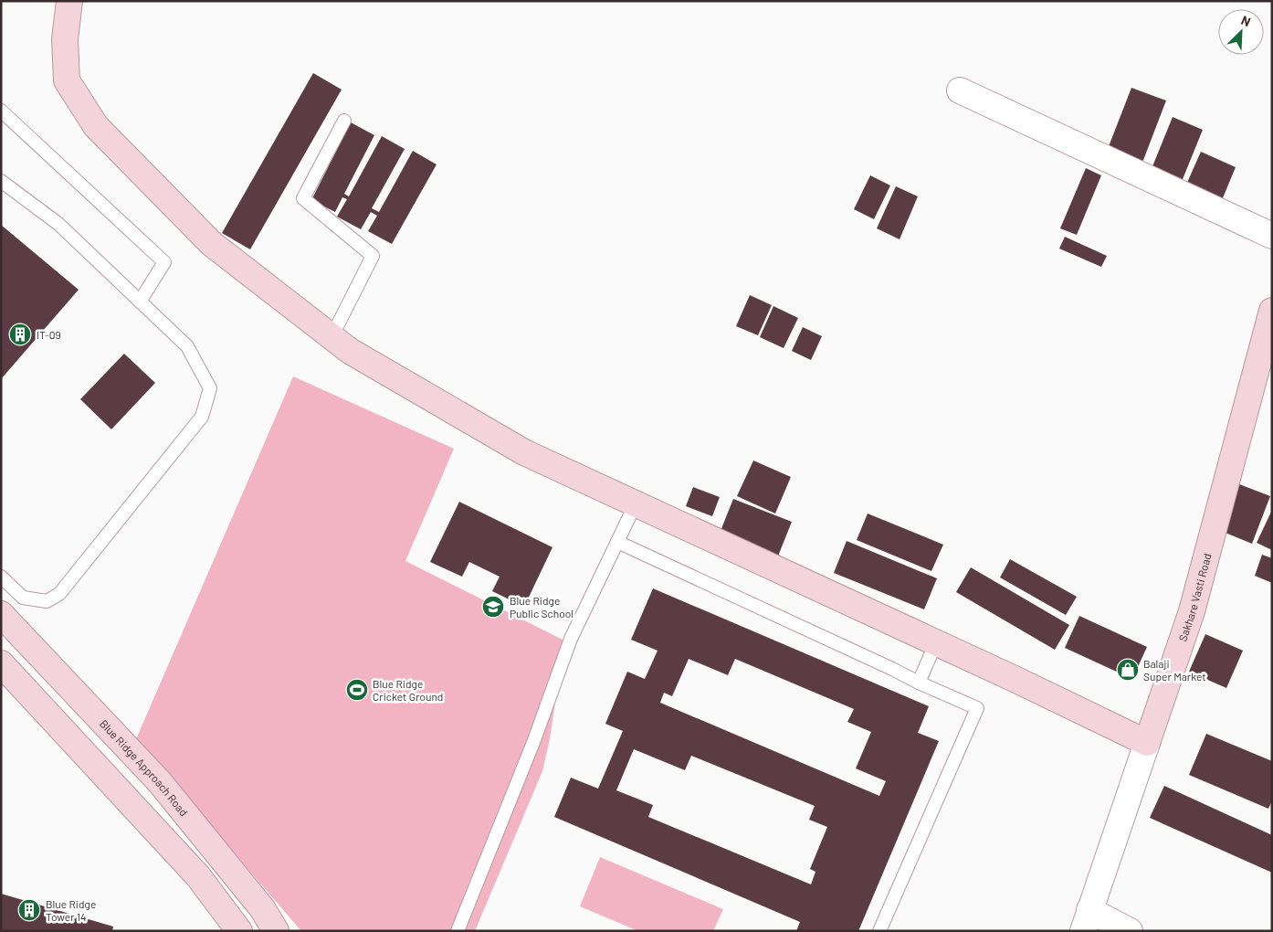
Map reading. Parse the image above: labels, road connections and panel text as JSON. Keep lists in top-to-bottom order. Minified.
{"streets":{"street":["Sakhare Vasti Road","Blue Ridge Approach Road"]},"places":{"building":["IT-09","Blue Ridge Tower 14"],"school or university":["Blue Ridge Public School"],"shop":["Balaji Super Market"],"sports":["Blue Ridge Cricket Ground"]},"north":"top right"}
